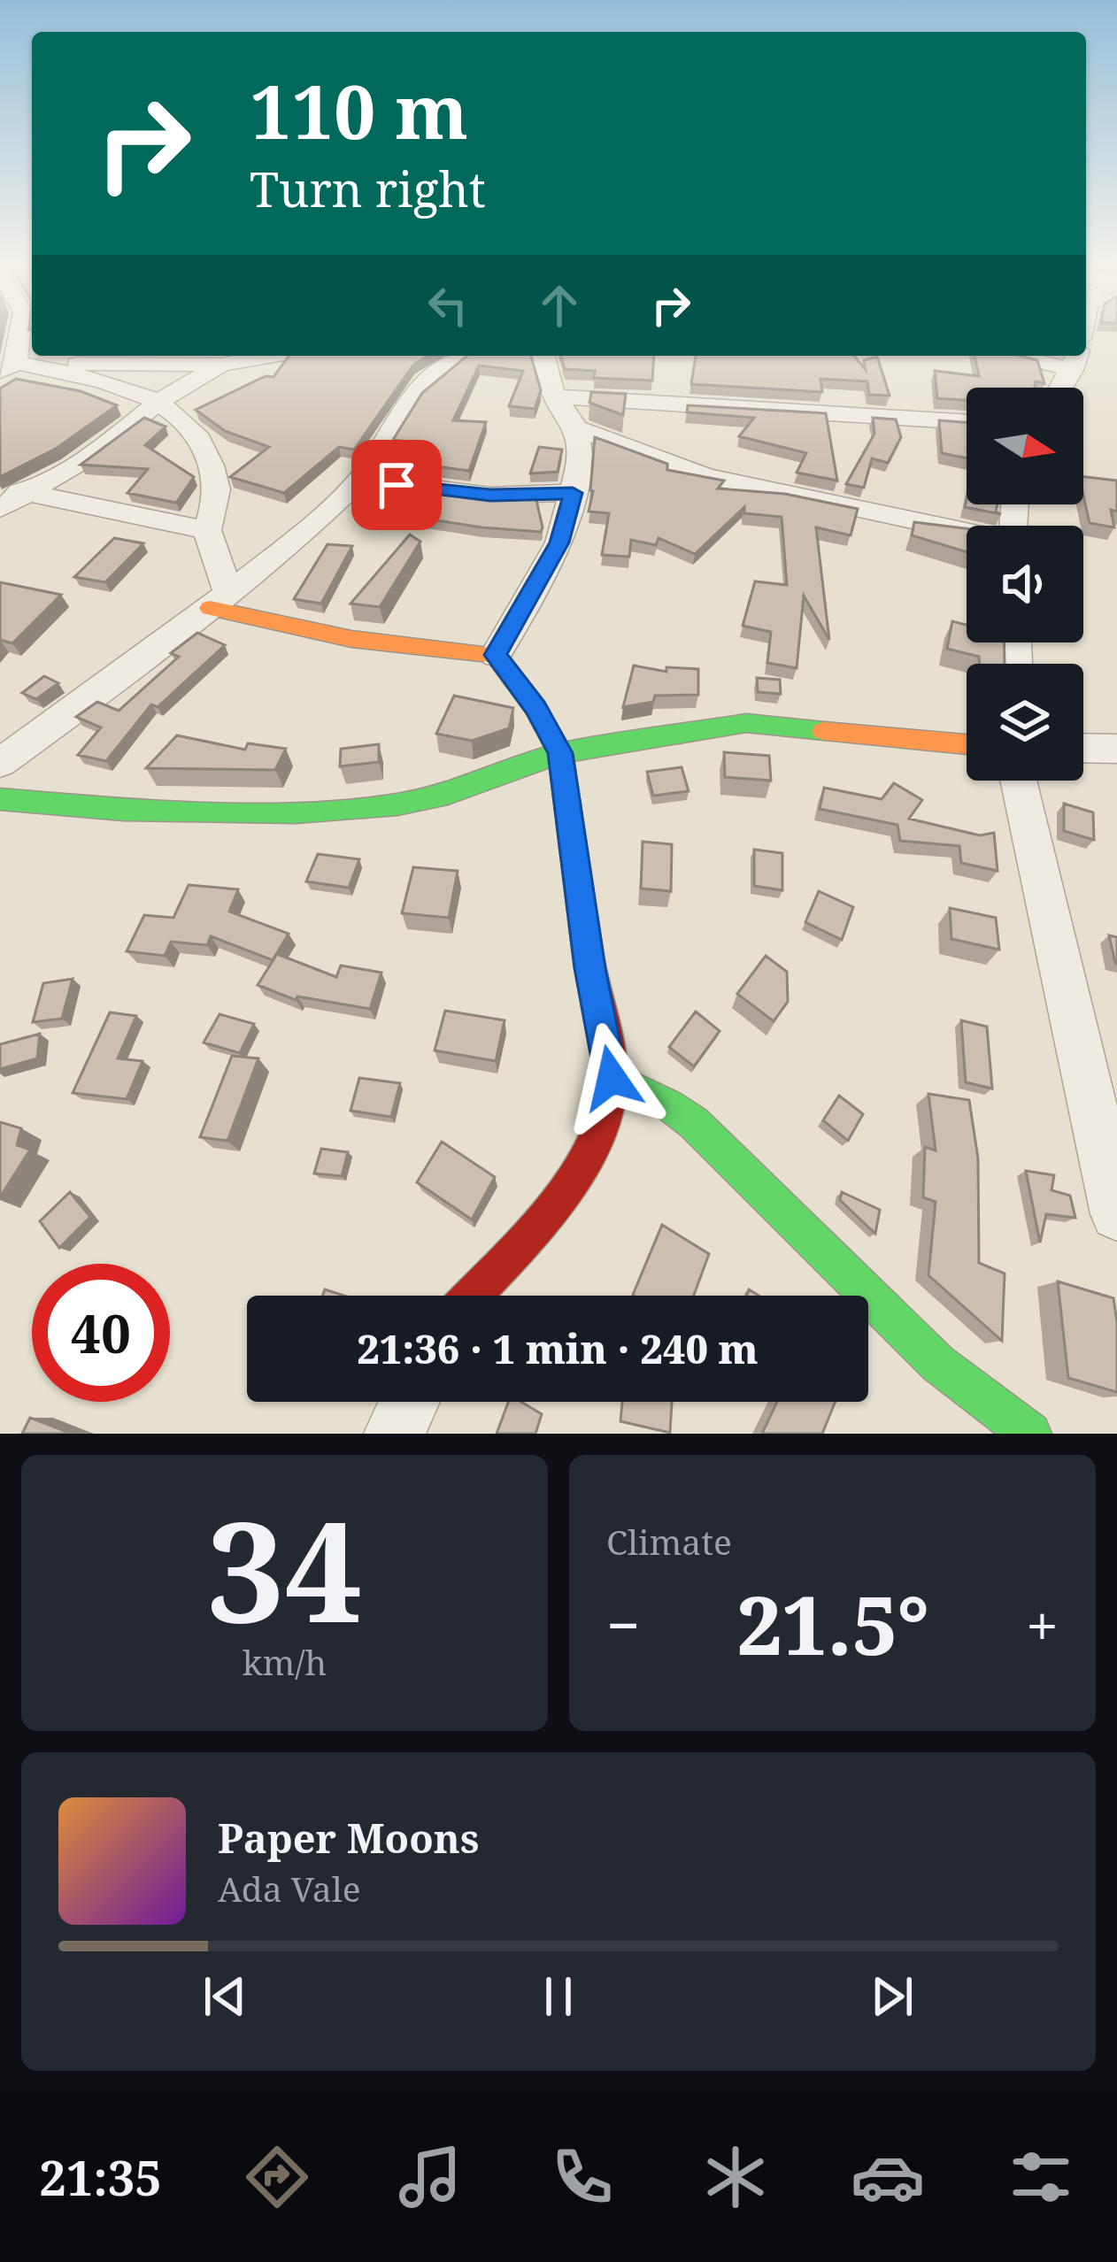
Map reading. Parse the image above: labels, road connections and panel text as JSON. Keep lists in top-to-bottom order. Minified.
{"north":"right","page":{"turn":["110 m","Turn right"],"limit":"40","trip":"21:36 · 1 min · 240 m","tile":[["34","km/h"],"Climate"],"heat":["−","21.5°","+"],"song":["Paper Moons","Ada Vale"],"tabs":"21:35"}}
